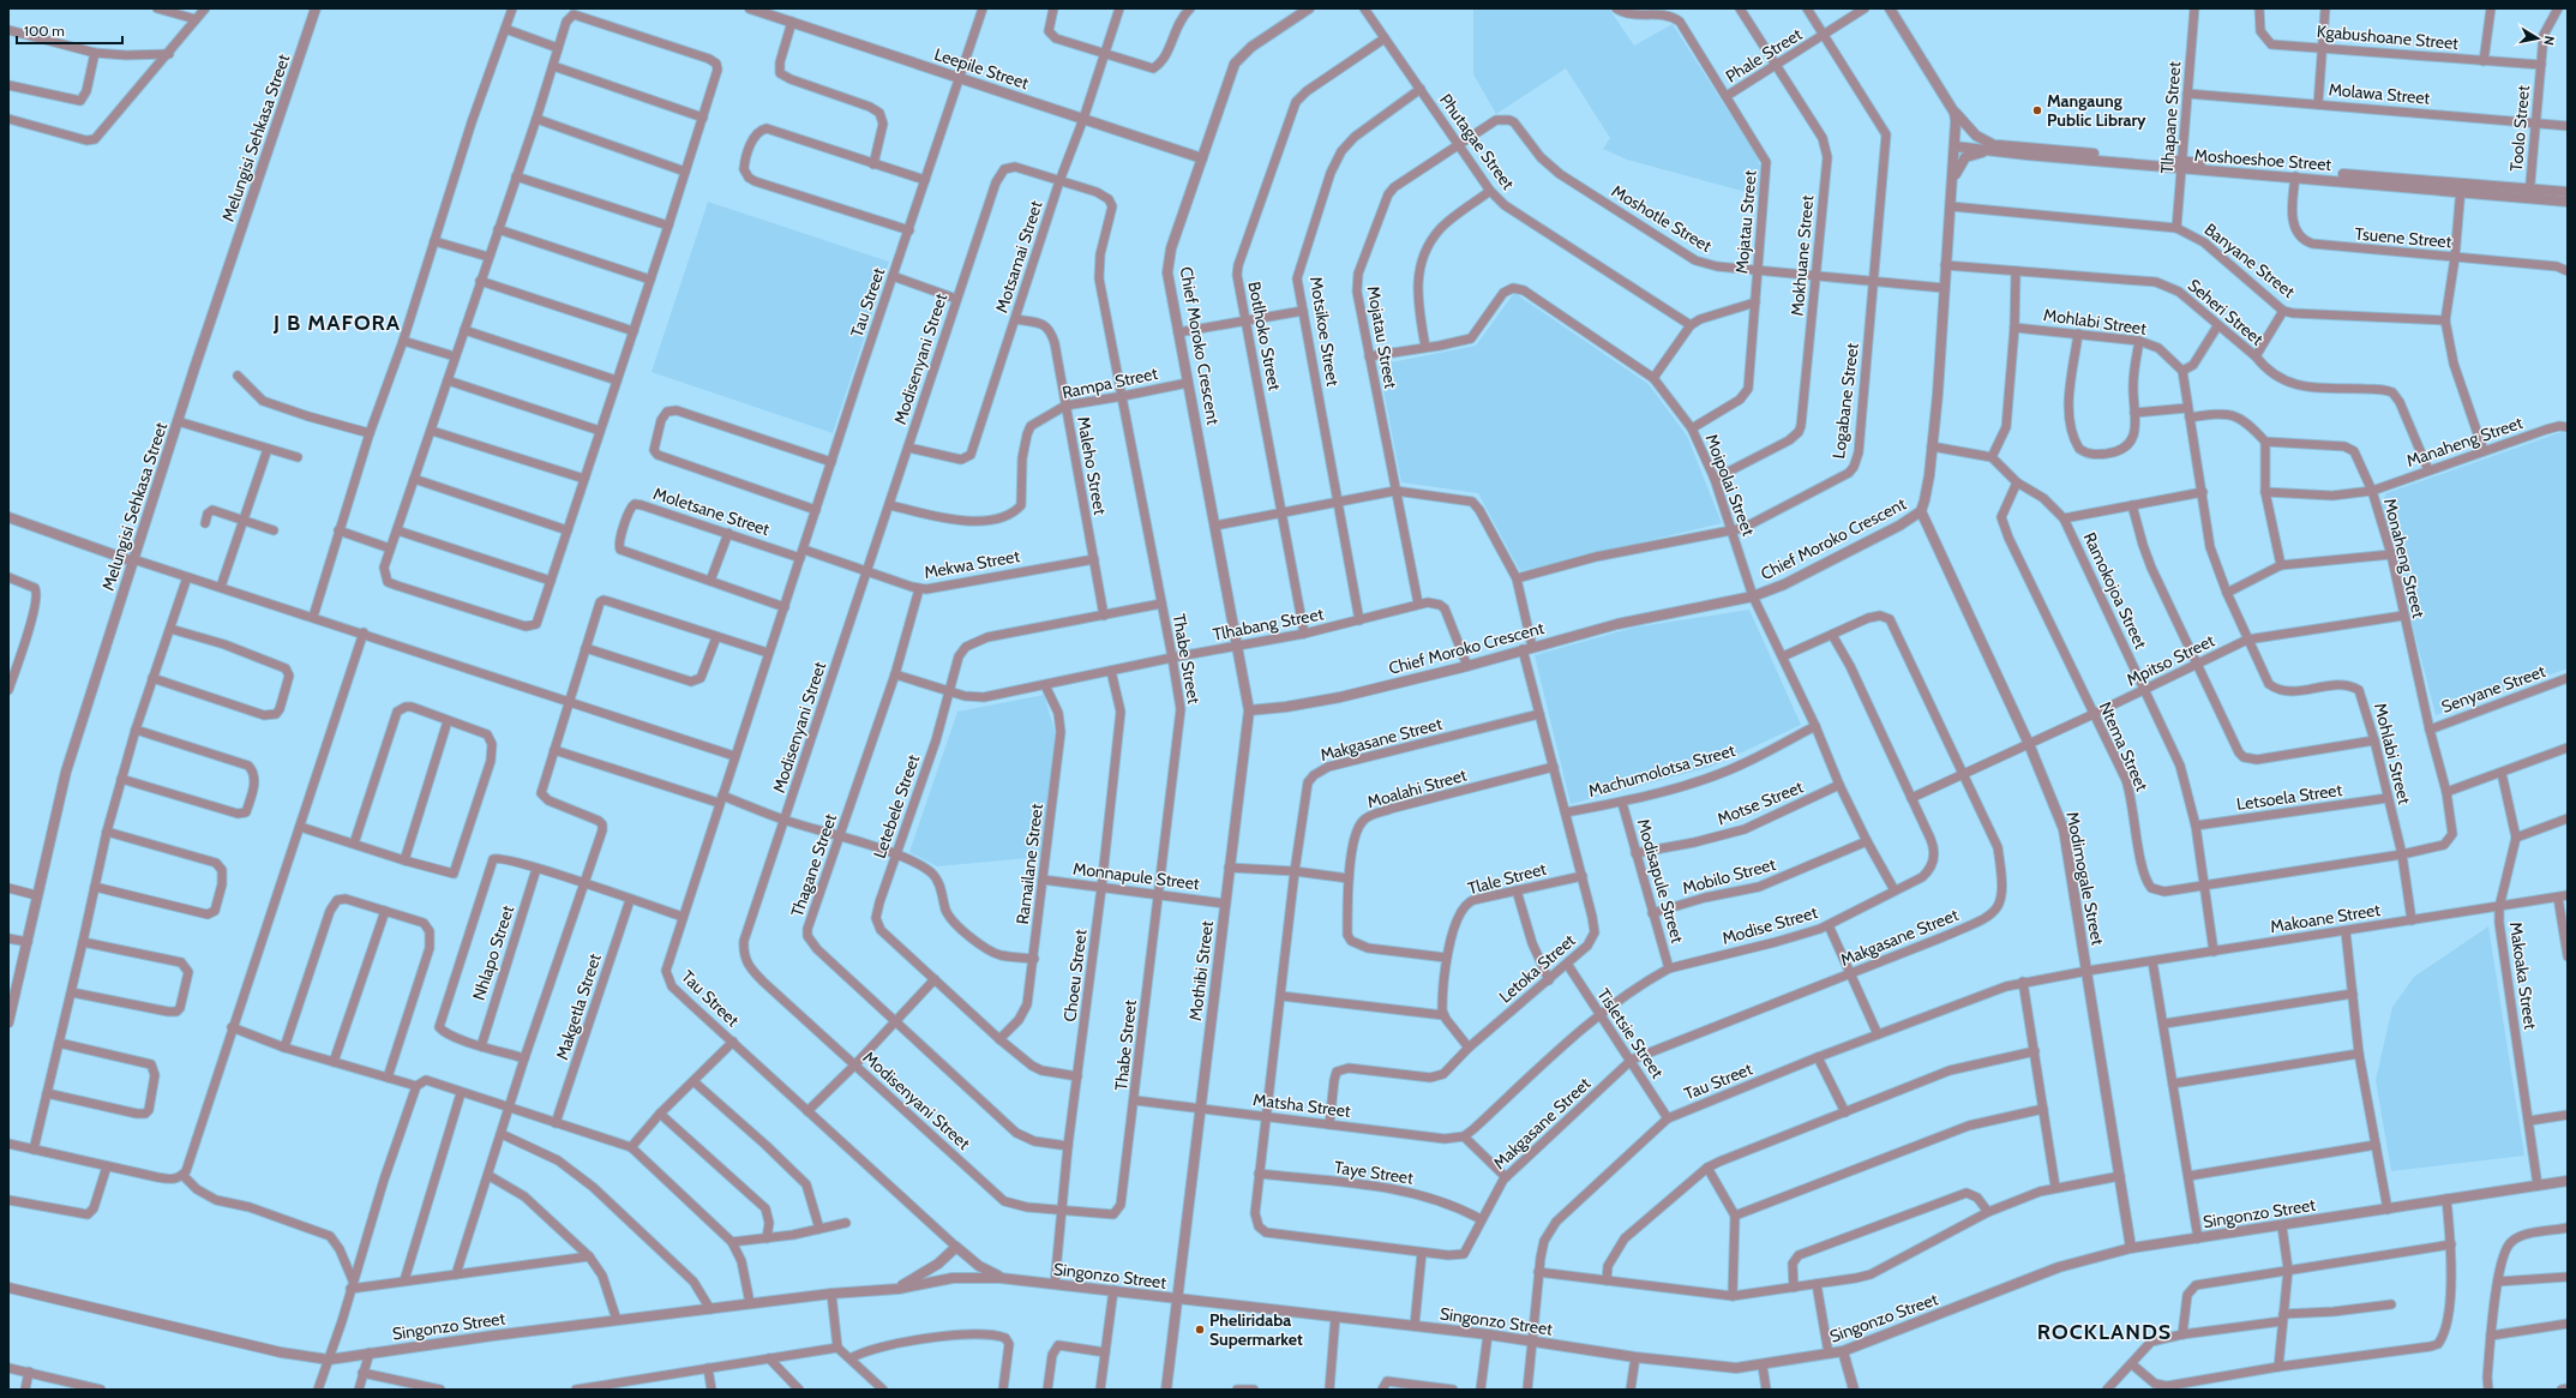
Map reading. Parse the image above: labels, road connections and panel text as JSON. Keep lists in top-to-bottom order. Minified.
{"streets":{"street":["Kgabushoane Street","Phale Street","Leepile Street","Molawa Street","Tlhapane Street","Toolo Street","Melungisi Sehkasa Street","Phutagae Street","Moshoeshoe Street","Moshotle Street","Mojatau Street","Tsuene Street","Mokhuane Street","Motsamai Street","Banyane Street","Tau Street","Seheri Street","Mohlabi Street","Motsikoe Street","Botlhoko Street","Chief Moroko Crescent","Modisenyani Street","Rampa Street","Logabane Street","Manaheng Street","Maleho Street","Moipolai Street","Moletsane Street","Monaheng Street","Mekwa Street","Ramokojoa Street","Tlhabang Street","Thabe Street","Mpitso Street","Senyane Street","Makgasane Street","Ntema Street","Machumolotsa Street","Moalahi Street","Letsoela Street","Motse Street","Letebele Street","Ramailane Street","Thagane Street","Monnapule Street","Mobilo Street","Tlale Street","Modimogale Street","Modisapule Street","Makoane Street","Modise Street","Nhlapo Street","Letoka Street","Mothibi Street","Choeu Street","Makoaka Street","Makgetla Street","Tisletsie Street","Matsha Street","Taye Street","Singonzo Street"]},"crossings":[["Kgabushoane Street","Toolo Street"],["Phale Street","Mojatau Street"],["Phale Street","Mokhuane Street"],["Phale Street","Logabane Street"],["Leepile Street","Motsamai Street"],["Leepile Street","Tau Street"],["Leepile Street","Chief Moroko Crescent"],["Molawa Street","Tlhapane Street"],["Molawa Street","Toolo Street"],["Tlhapane Street","Moshoeshoe Street"],["Tlhapane Street","Banyane Street"],["Toolo Street","Moshoeshoe Street"],["Phutagae Street","Moshotle Street"],["Phutagae Street","Mojatau Street"],["Phutagae Street","Motsikoe Street"],["Phutagae Street","Botlhoko Street"],["Moshoeshoe Street","Tsuene Street"],["Moshoeshoe Street","Chief Moroko Crescent"],["Moshotle Street","Mojatau Street"],["Moshotle Street","Mokhuane Street"],["Moshotle Street","Chief Moroko Crescent"],["Moshotle Street","Logabane Street"],["Mojatau Street","Moipolai Street"],["Mojatau Street","Tlhabang Street"],["Mokhuane Street","Moipolai Street"],["Motsamai Street","Modisenyani Street"],["Motsamai Street","Maleho Street"],["Motsamai Street","Thabe Street"],["Banyane Street","Chief Moroko Crescent"],["Tau Street","Moletsane Street"],["Tau Street","Mekwa Street"],["Tau Street","Modimogale Street"],["Tau Street","Makoane Street"],["Tau Street","Tisletsie Street"],["Tau Street","Singonzo Street"],["Seheri Street","Chief Moroko Crescent"],["Seheri Street","Manaheng Street"],["Mohlabi Street","Mpitso Street"],["Mohlabi Street","Ntema Street"],["Mohlabi Street","Letsoela Street"],["Mohlabi Street","Makoane Street"],["Motsikoe Street","Tlhabang Street"],["Botlhoko Street","Tlhabang Street"],["Chief Moroko Crescent","Rampa Street"],["Chief Moroko Crescent","Moipolai Street"],["Chief Moroko Crescent","Tlhabang Street"],["Chief Moroko Crescent","Modimogale Street"],["Chief Moroko Crescent","Letoka Street"],["Chief Moroko Crescent","Mothibi Street"],["Modisenyani Street","Rampa Street"],["Modisenyani Street","Mekwa Street"],["Modisenyani Street","Thabe Street"],["Modisenyani Street","Choeu Street"],["Rampa Street","Maleho Street"],["Rampa Street","Thabe Street"],["Logabane Street","Moipolai Street"],["Logabane Street","Letoka Street"],["Manaheng Street","Monaheng Street"],["Maleho Street","Mekwa Street"],["Maleho Street","Letebele Street"],["Moipolai Street","Makgasane Street"],["Moipolai Street","Machumolotsa Street"],["Moipolai Street","Motse Street"],["Moipolai Street","Mobilo Street"],["Moipolai Street","Modise Street"],["Moletsane Street","Mekwa Street"],["Monaheng Street","Mpitso Street"],["Monaheng Street","Senyane Street"],["Monaheng Street","Ntema Street"],["Mekwa Street","Thagane Street"],["Ramokojoa Street","Mpitso Street"],["Ramokojoa Street","Ntema Street"],["Ramokojoa Street","Letsoela Street"],["Ramokojoa Street","Makoane Street"],["Tlhabang Street","Thabe Street"],["Tlhabang Street","Letebele Street"],["Tlhabang Street","Ramailane Street"],["Tlhabang Street","Thagane Street"],["Tlhabang Street","Mothibi Street"],["Tlhabang Street","Choeu Street"],["Thabe Street","Letebele Street"],["Thabe Street","Monnapule Street"],["Thabe Street","Choeu Street"],["Thabe Street","Matsha Street"],["Mpitso Street","Makgasane Street"],["Mpitso Street","Ntema Street"],["Mpitso Street","Modimogale Street"],["Mpitso Street","Modise Street"],["Makgasane Street","Modise Street"],["Makgasane Street","Letoka Street"],["Makgasane Street","Tisletsie Street"],["Makgasane Street","Matsha Street"],["Makgasane Street","Taye Street"],["Machumolotsa Street","Modisapule Street"],["Machumolotsa Street","Letoka Street"],["Moalahi Street","Tlale Street"],["Moalahi Street","Letoka Street"],["Motse Street","Modisapule Street"],["Letebele Street","Ramailane Street"],["Letebele Street","Choeu Street"],["Ramailane Street","Monnapule Street"],["Thagane Street","Choeu Street"],["Monnapule Street","Mothibi Street"],["Monnapule Street","Choeu Street"],["Mobilo Street","Modisapule Street"],["Tlale Street","Letoka Street"],["Modimogale Street","Makoane Street"],["Modimogale Street","Singonzo Street"],["Modisapule Street","Modise Street"],["Makoane Street","Makoaka Street"],["Modise Street","Tisletsie Street"],["Modise Street","Matsha Street"],["Letoka Street","Tisletsie Street"],["Letoka Street","Matsha Street"],["Mothibi Street","Matsha Street"],["Mothibi Street","Singonzo Street"],["Choeu Street","Singonzo Street"],["Makoaka Street","Singonzo Street"]],"districts":["J B MAFORA","ROCKLANDS"],"places":["Mangaung Public Library","Pheliridaba Supermarket"],"scale_bar":"100 m","north":"right"}
